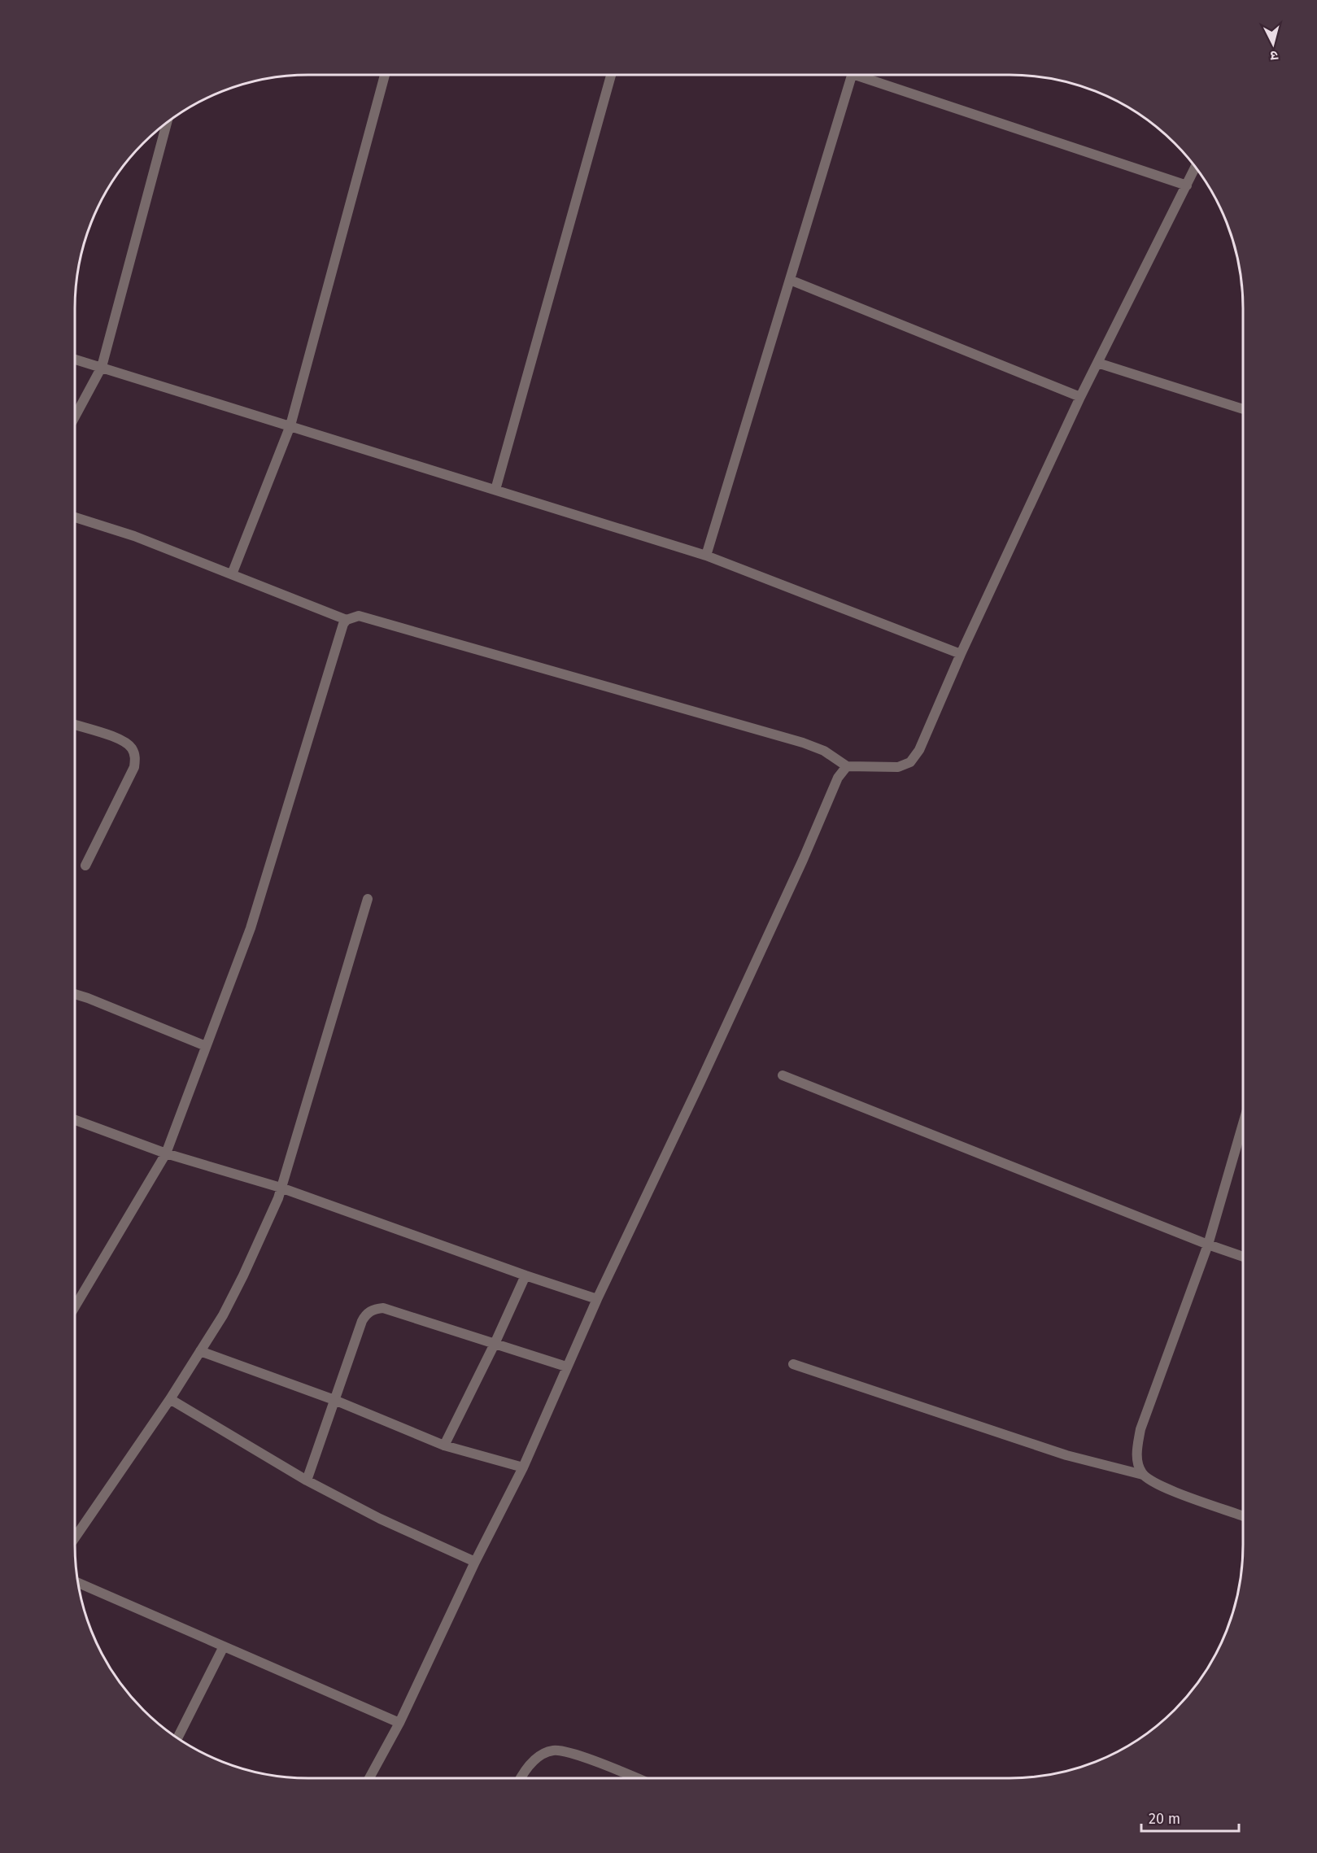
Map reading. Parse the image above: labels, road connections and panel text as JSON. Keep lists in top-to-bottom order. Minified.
{"scale_bar":"20 m","north":"bottom"}
